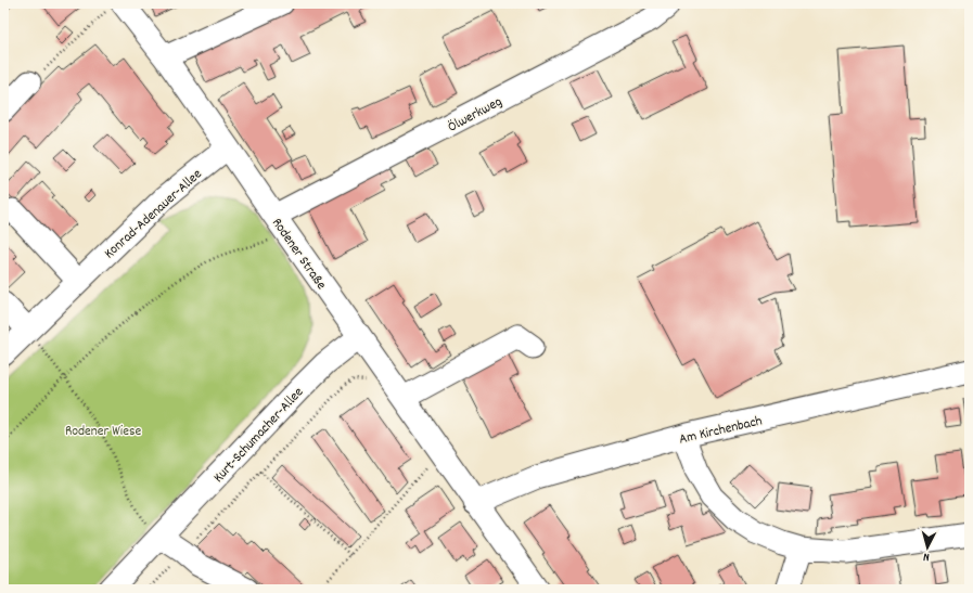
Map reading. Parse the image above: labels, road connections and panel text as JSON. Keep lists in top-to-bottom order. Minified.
{"streets":{"street":["Ölwerkweg","Konrad-Adenauer-Allee","Rodener Straße","Am Kirchenbach","Kurt-Schumacher-Allee"]},"crossings":[["Ölwerkweg","Rodener Straße"],["Konrad-Adenauer-Allee","Rodener Straße"],["Rodener Straße","Am Kirchenbach"],["Rodener Straße","Kurt-Schumacher-Allee"]],"parks":["Rodener Wiese"],"north":"bottom"}
